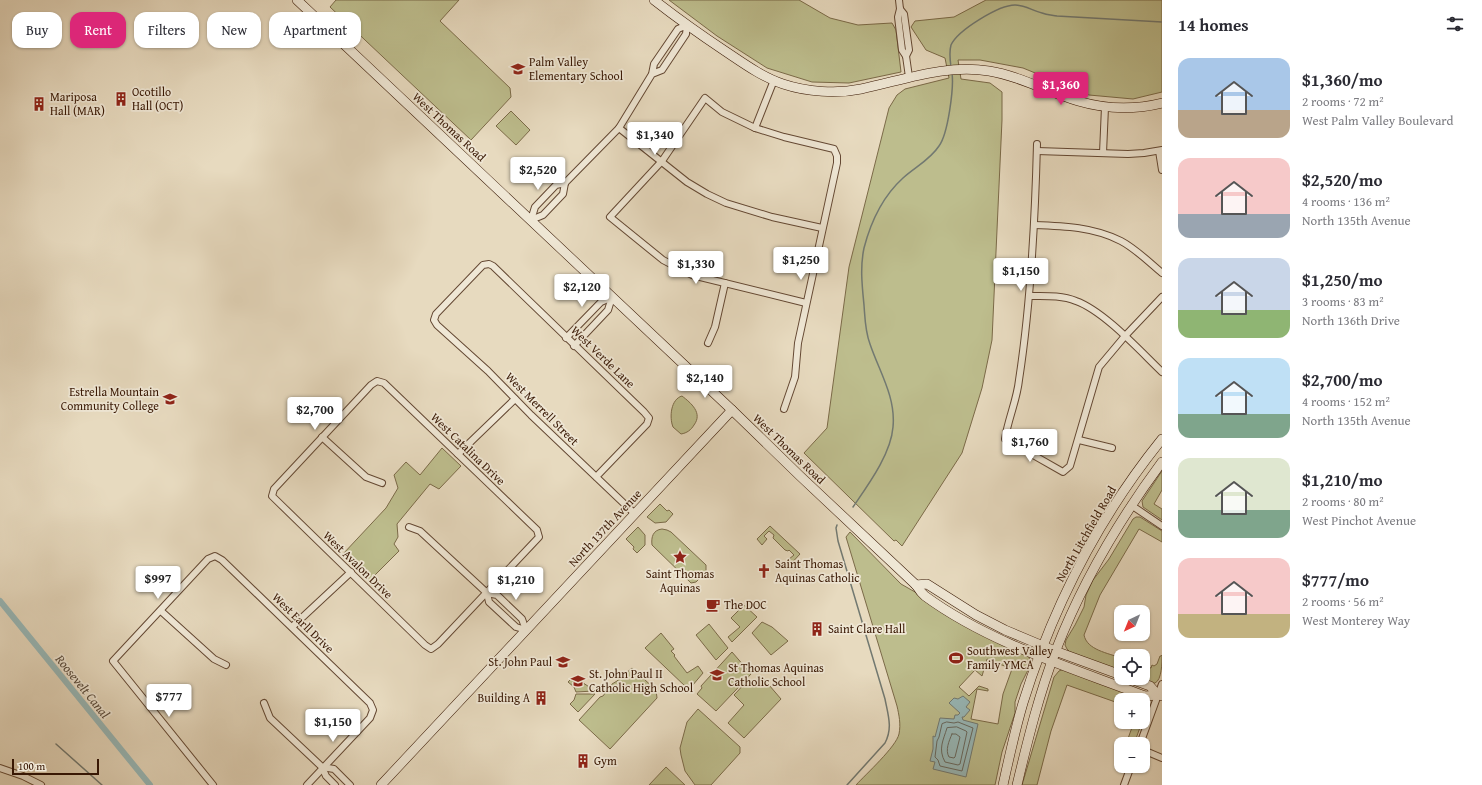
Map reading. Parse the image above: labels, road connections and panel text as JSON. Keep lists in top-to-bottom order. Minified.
{"streets":{"main road":["West Thomas Road","North 137th Avenue","North Litchfield Road"],"street":["West Verde Lane","West Merrell Street","West Catalina Drive","West Avalon Drive","West Earll Drive"]},"crossings":[["West Thomas Road","North 137th Avenue"],["West Thomas Road","North Litchfield Road"],["West Verde Lane","West Merrell Street"],["West Merrell Street","North 137th Avenue"],["West Catalina Drive","West Avalon Drive"]],"water":["Roosevelt Canal"],"places":{"school or university":["Palm Valley Elementary School","Estrella Mountain Community College","St. John Paul","St Thomas Aquinas Catholic School","St. John Paul II Catholic High School"],"building":["Ocotillo Hall (OCT)","Mariposa Hall (MAR)","Saint Clare Hall","Building A","Gym"],"place":["Saint Thomas Aquinas"],"church":["Saint Thomas Aquinas Catholic"],"cafe":["The DOC"],"sports":["Southwest Valley Family YMCA"]},"scale_bar":"100 m","north":"bottom left","page":{"heading":"14 homes","chip":["Buy","Rent","Filters","New","Apartment"],"list":[{"name":"$1,360/mo","note":"2 rooms · 72 m² · West Palm Valley Boulevard"},{"name":"$2,520/mo","note":"4 rooms · 136 m² · North 135th Avenue"},{"name":"$1,250/mo","note":"3 rooms · 83 m² · North 136th Drive"},{"name":"$2,700/mo","note":"4 rooms · 152 m² · North 135th Avenue"},{"name":"$1,210/mo","note":"2 rooms · 80 m² · West Pinchot Avenue"},{"name":"$777/mo","note":"2 rooms · 56 m² · West Monterey Way"}],"price":["$1,360","$1,340","$2,520","$1,250","$1,330","$1,150","$2,120","$2,140","$2,700","$1,760","$997","$1,210","$777","$1,150"],"map_buttons":["+","−"],"scale":"100 m"}}
